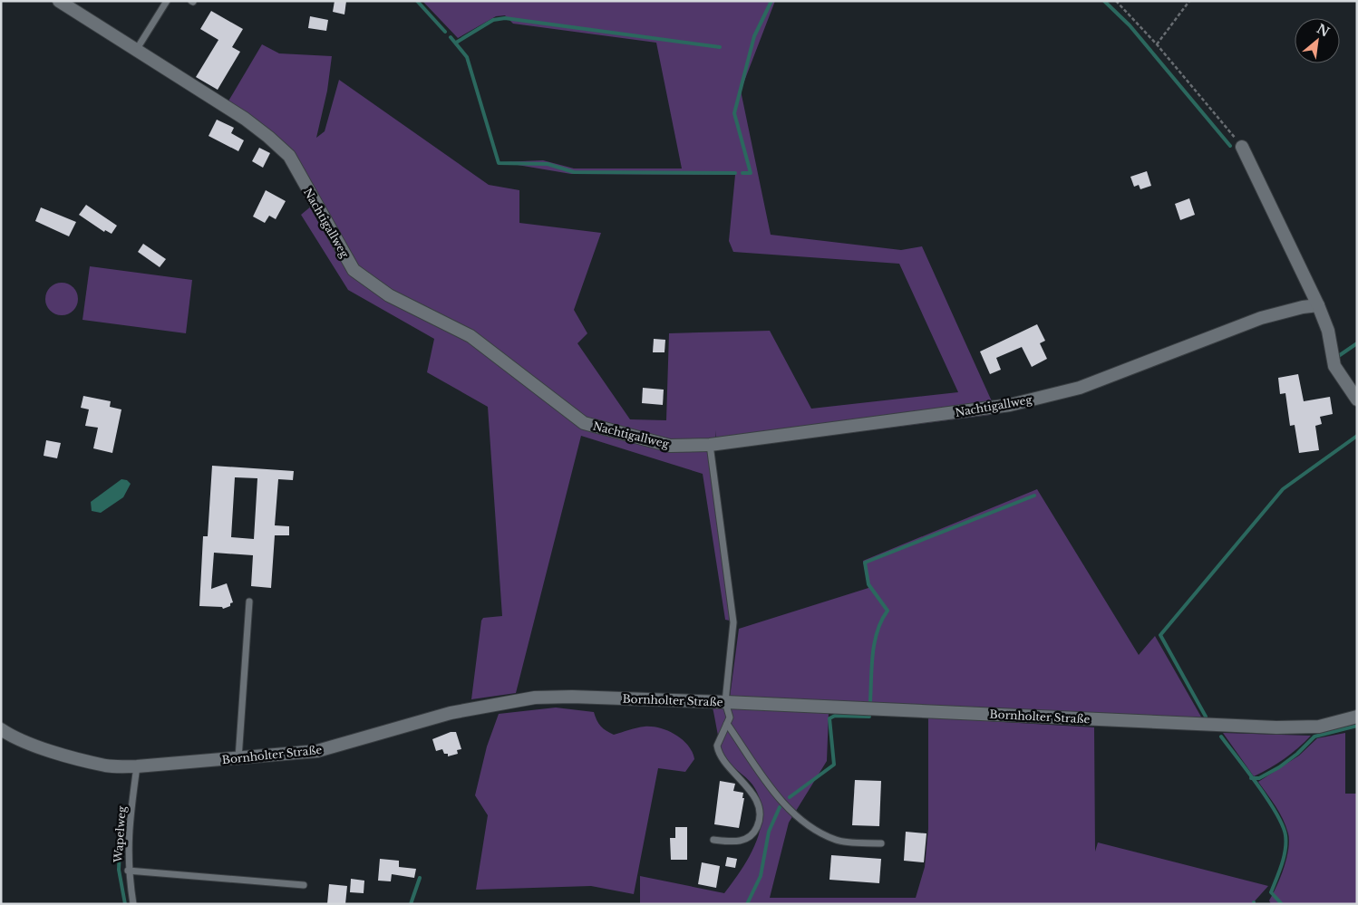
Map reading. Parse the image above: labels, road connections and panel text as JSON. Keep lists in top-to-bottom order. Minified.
{"streets":{"street":["Nachtigallweg","Bornholter Straße"],"lane":["Wapelweg"]},"crossings":[["Bornholter Straße","Wapelweg"]],"north":"top right"}
